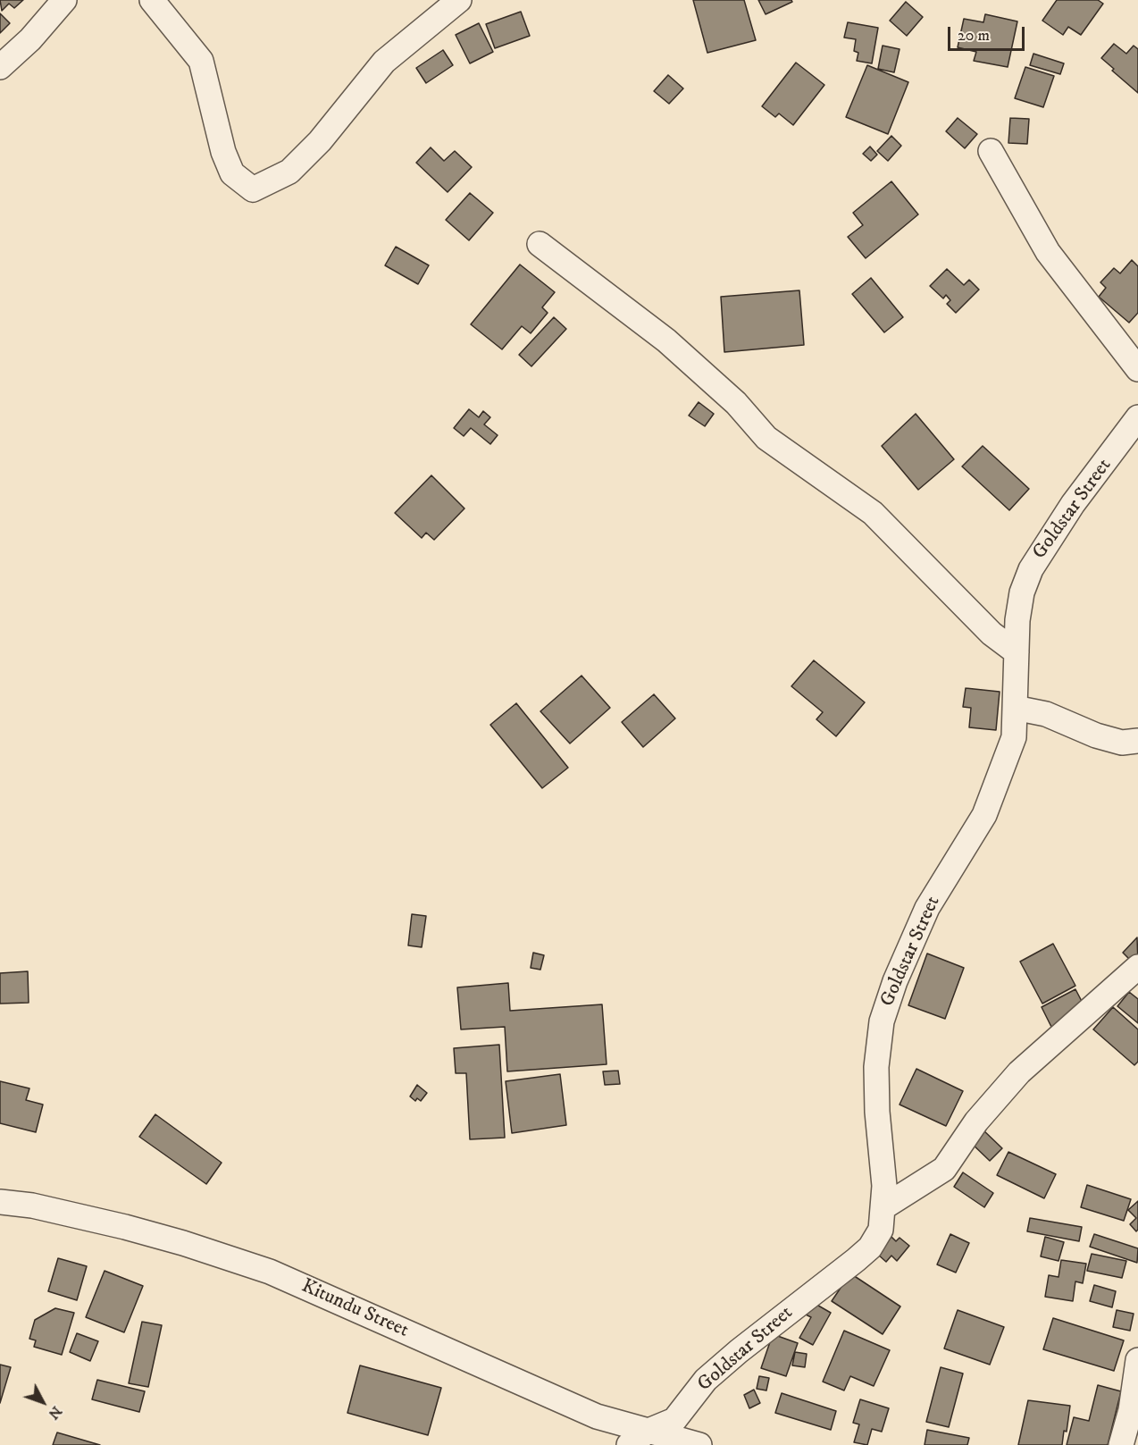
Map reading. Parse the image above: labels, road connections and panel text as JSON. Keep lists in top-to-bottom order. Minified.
{"streets":{"street":["Goldstar Street","Kitundu Street"]},"crossings":[["Goldstar Street","Kitundu Street"]],"scale_bar":"20 m","north":"bottom right"}
